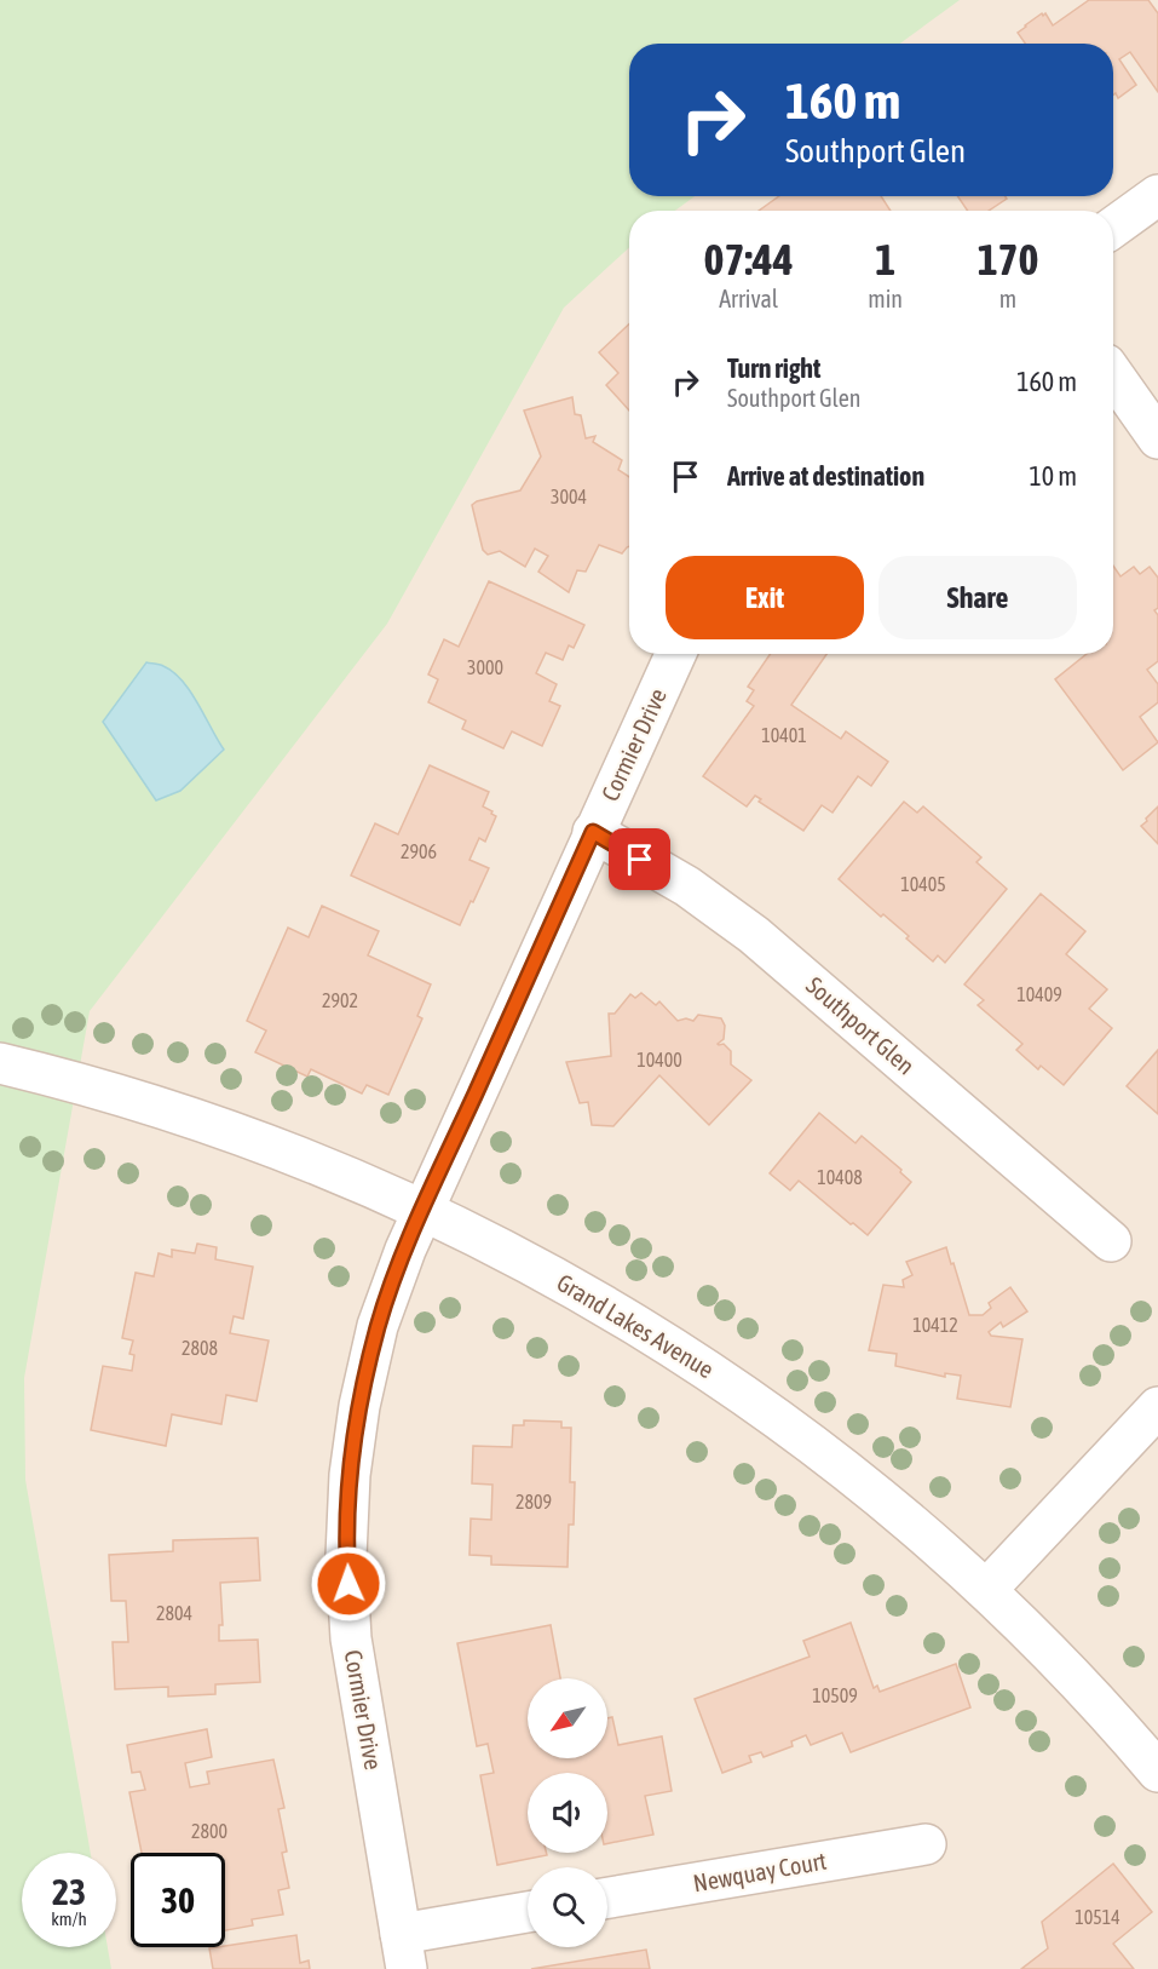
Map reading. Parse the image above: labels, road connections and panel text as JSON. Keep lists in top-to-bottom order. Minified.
{"streets":{"street":["Cormier Drive","Southport Glen","Grand Lakes Avenue","Newquay Court"]},"crossings":[["Cormier Drive","Southport Glen"],["Cormier Drive","Grand Lakes Avenue"]],"house_numbers":["3004","3000","10401","2906","10405","10409","2902","10400","10408","10412","2808","2809","2804","10509","2800","10514"],"north":"bottom left","page":{"turn":["160 m","Southport Glen"],"eta":["07:44","Arrival","1","min","170","m"],"list":[{"name":"Turn right","note":"Southport Glen","value":"160 m"},{"name":"Arrive at destination","value":"10 m"}],"buttons":["Exit","Share"],"speed":"23 km/h","limit":"30"}}
